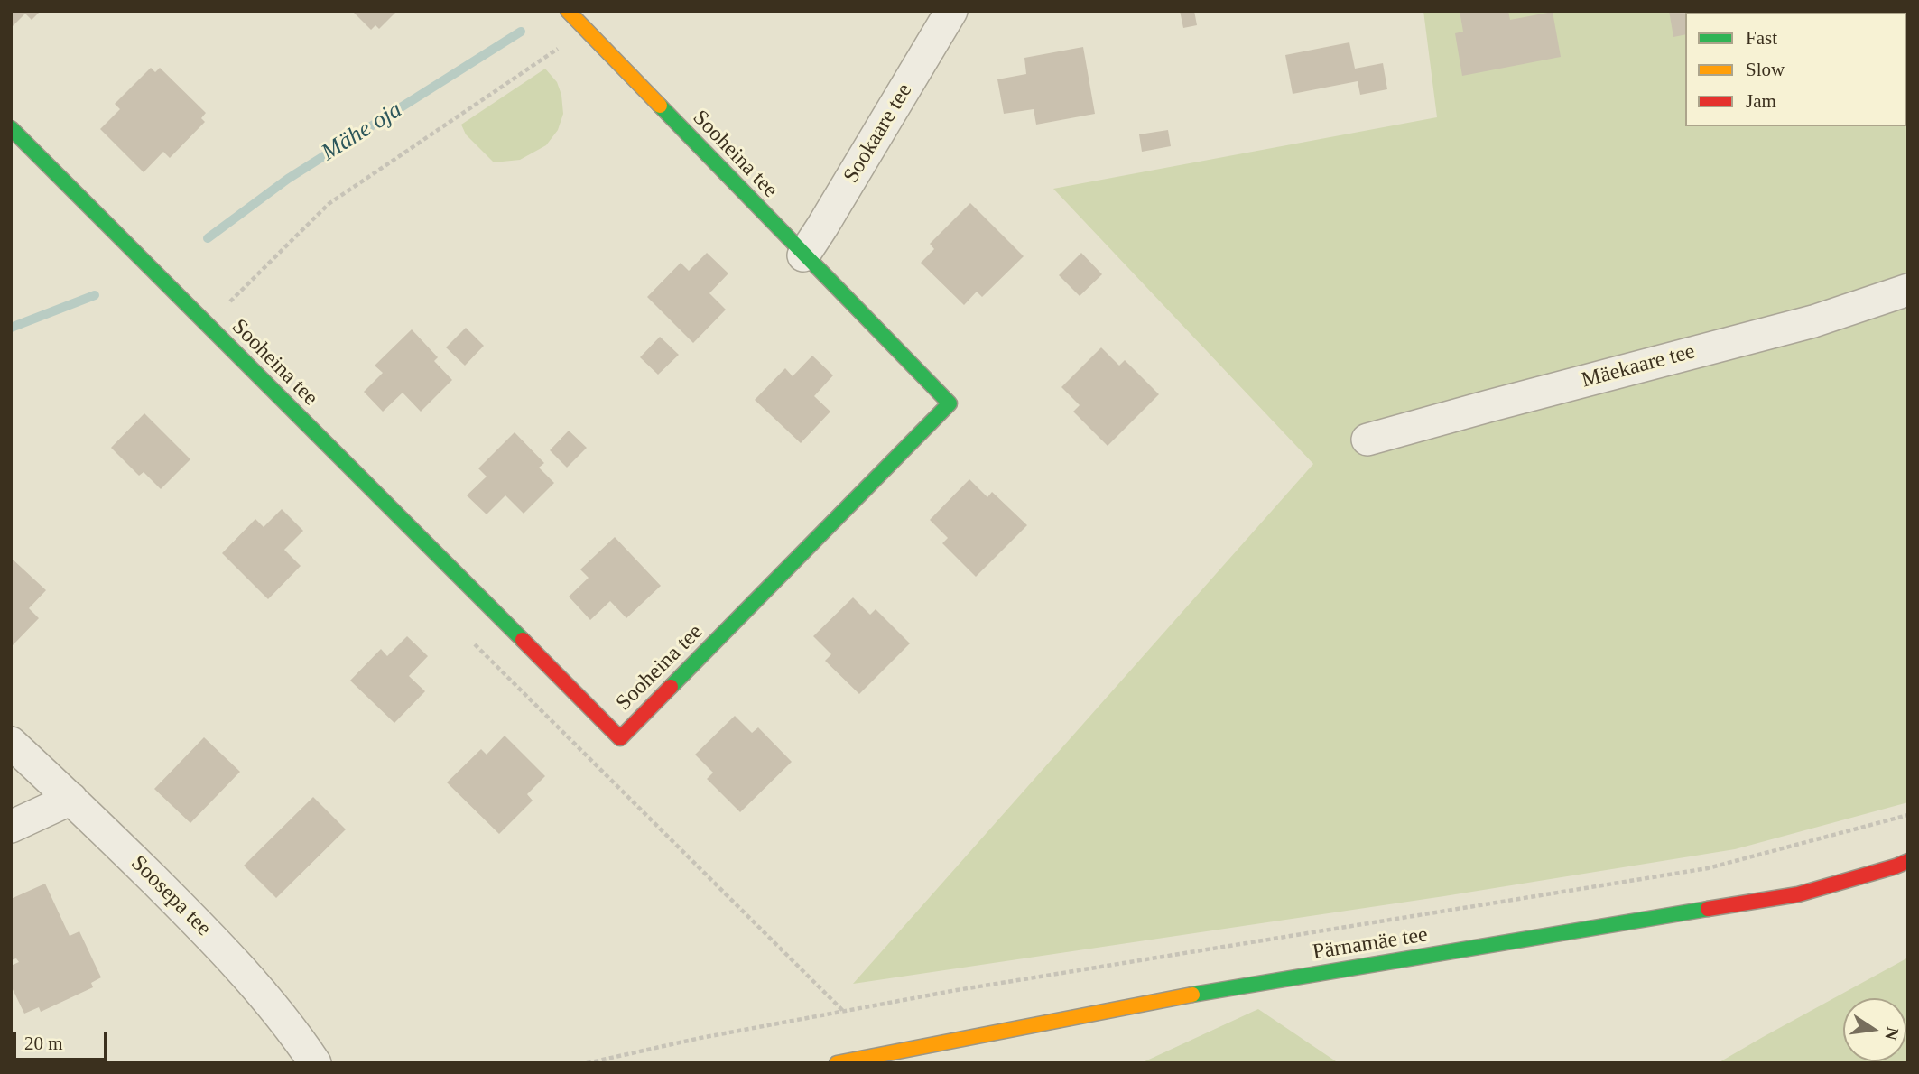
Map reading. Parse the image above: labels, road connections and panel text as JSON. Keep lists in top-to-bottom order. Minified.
{"streets":{"street":["Sookaare tee","Sooheina tee","Mäekaare tee","Soosepa tee","Pärnamäe tee"]},"crossings":[["Sookaare tee","Sooheina tee"]],"water":["Mähe oja"],"legend":["Fast","Slow","Jam"],"scale_bar":"20 m","north":"right"}
